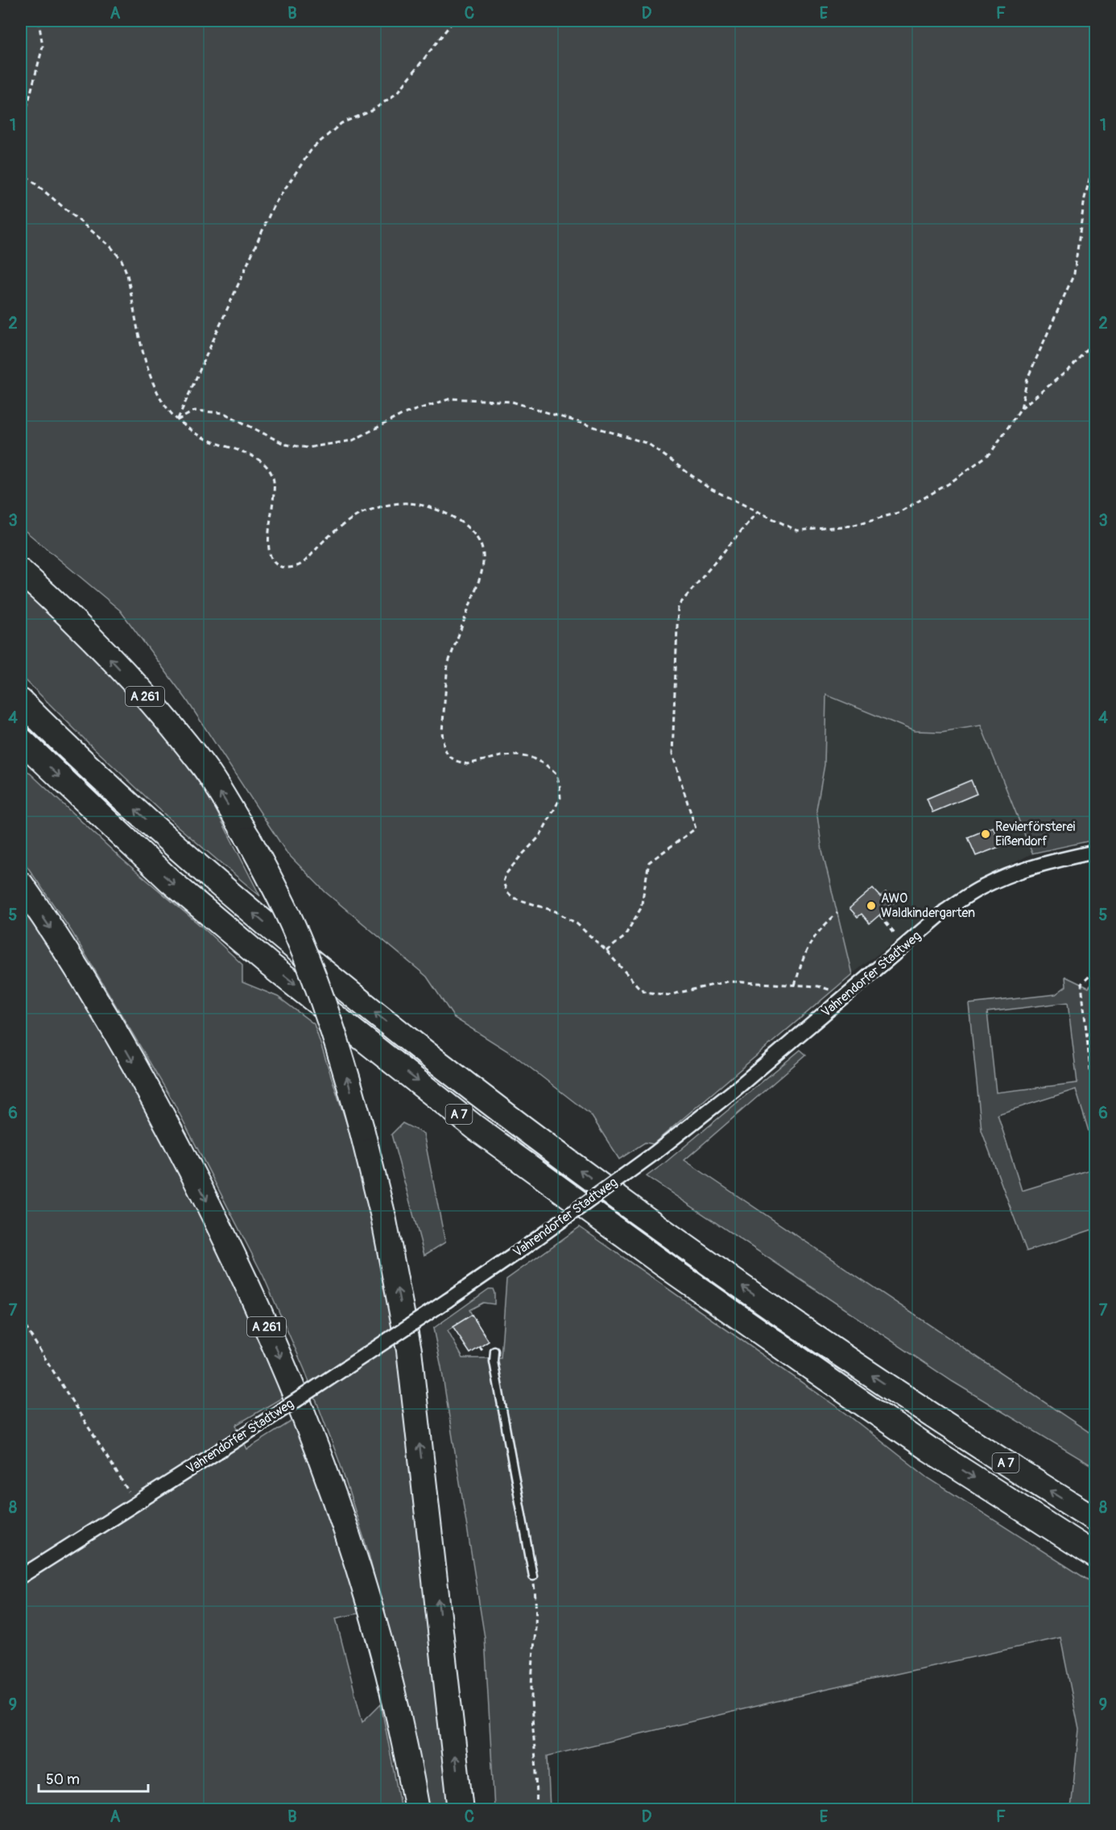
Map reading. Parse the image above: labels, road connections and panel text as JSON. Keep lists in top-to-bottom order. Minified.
{"streets":{"highway":["A 261","A 7"],"street":["Vahrendorfer Stadtweg"]},"places":["Revierförsterei Eißendorf","AWO Waldkindergarten"],"scale_bar":"50 m","grid":{"columns":["A","B","C","D","E","F"],"rows":["1","2","3","4","5","6","7","8","9"]}}
